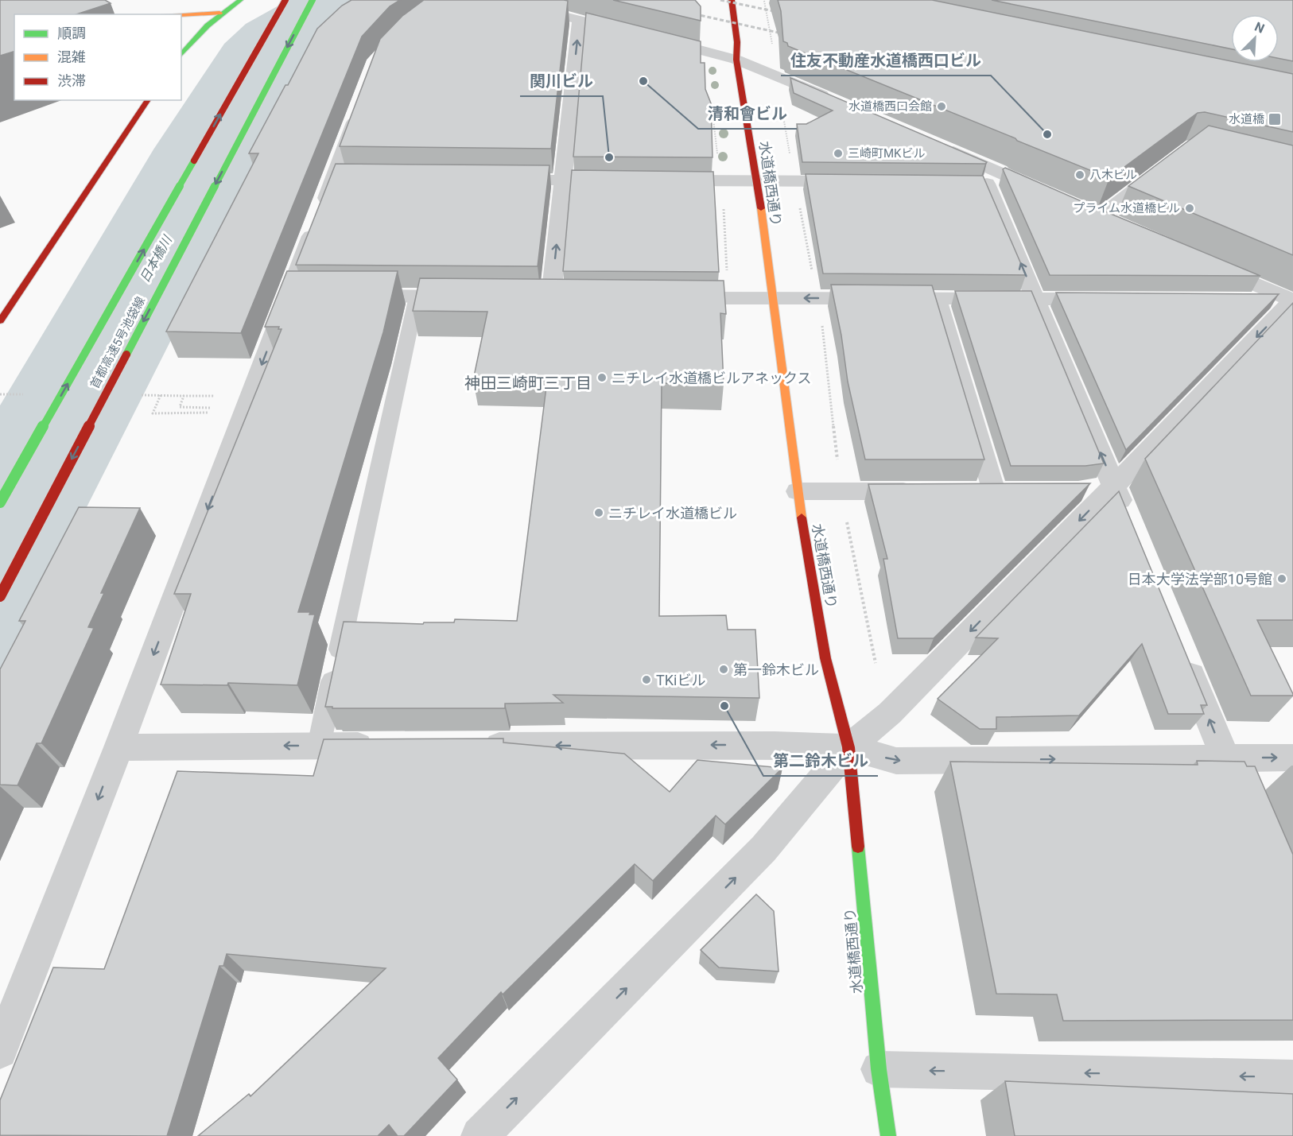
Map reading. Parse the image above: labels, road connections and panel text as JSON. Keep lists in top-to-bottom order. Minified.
{"streets":{"main road":["水道橋西通り","首都高速5号池袋線"]},"districts":["神田三崎町三丁目"],"water":["日本橋川"],"places":{"other":["清和會ビル","水道橋西口会館","住友不動産水道橋西口ビル","三崎町MKビル","関川ビル","八木ビル","プライム水道橋ビル","ニチレイ水道橋ビルアネックス","ニチレイ水道橋ビル","日本大学法学部10号館","第一鈴木ビル","TKiビル","第二鈴木ビル"],"transit":["水道橋"]},"legend":["順調","混雑","渋滞"],"north":"top right"}
